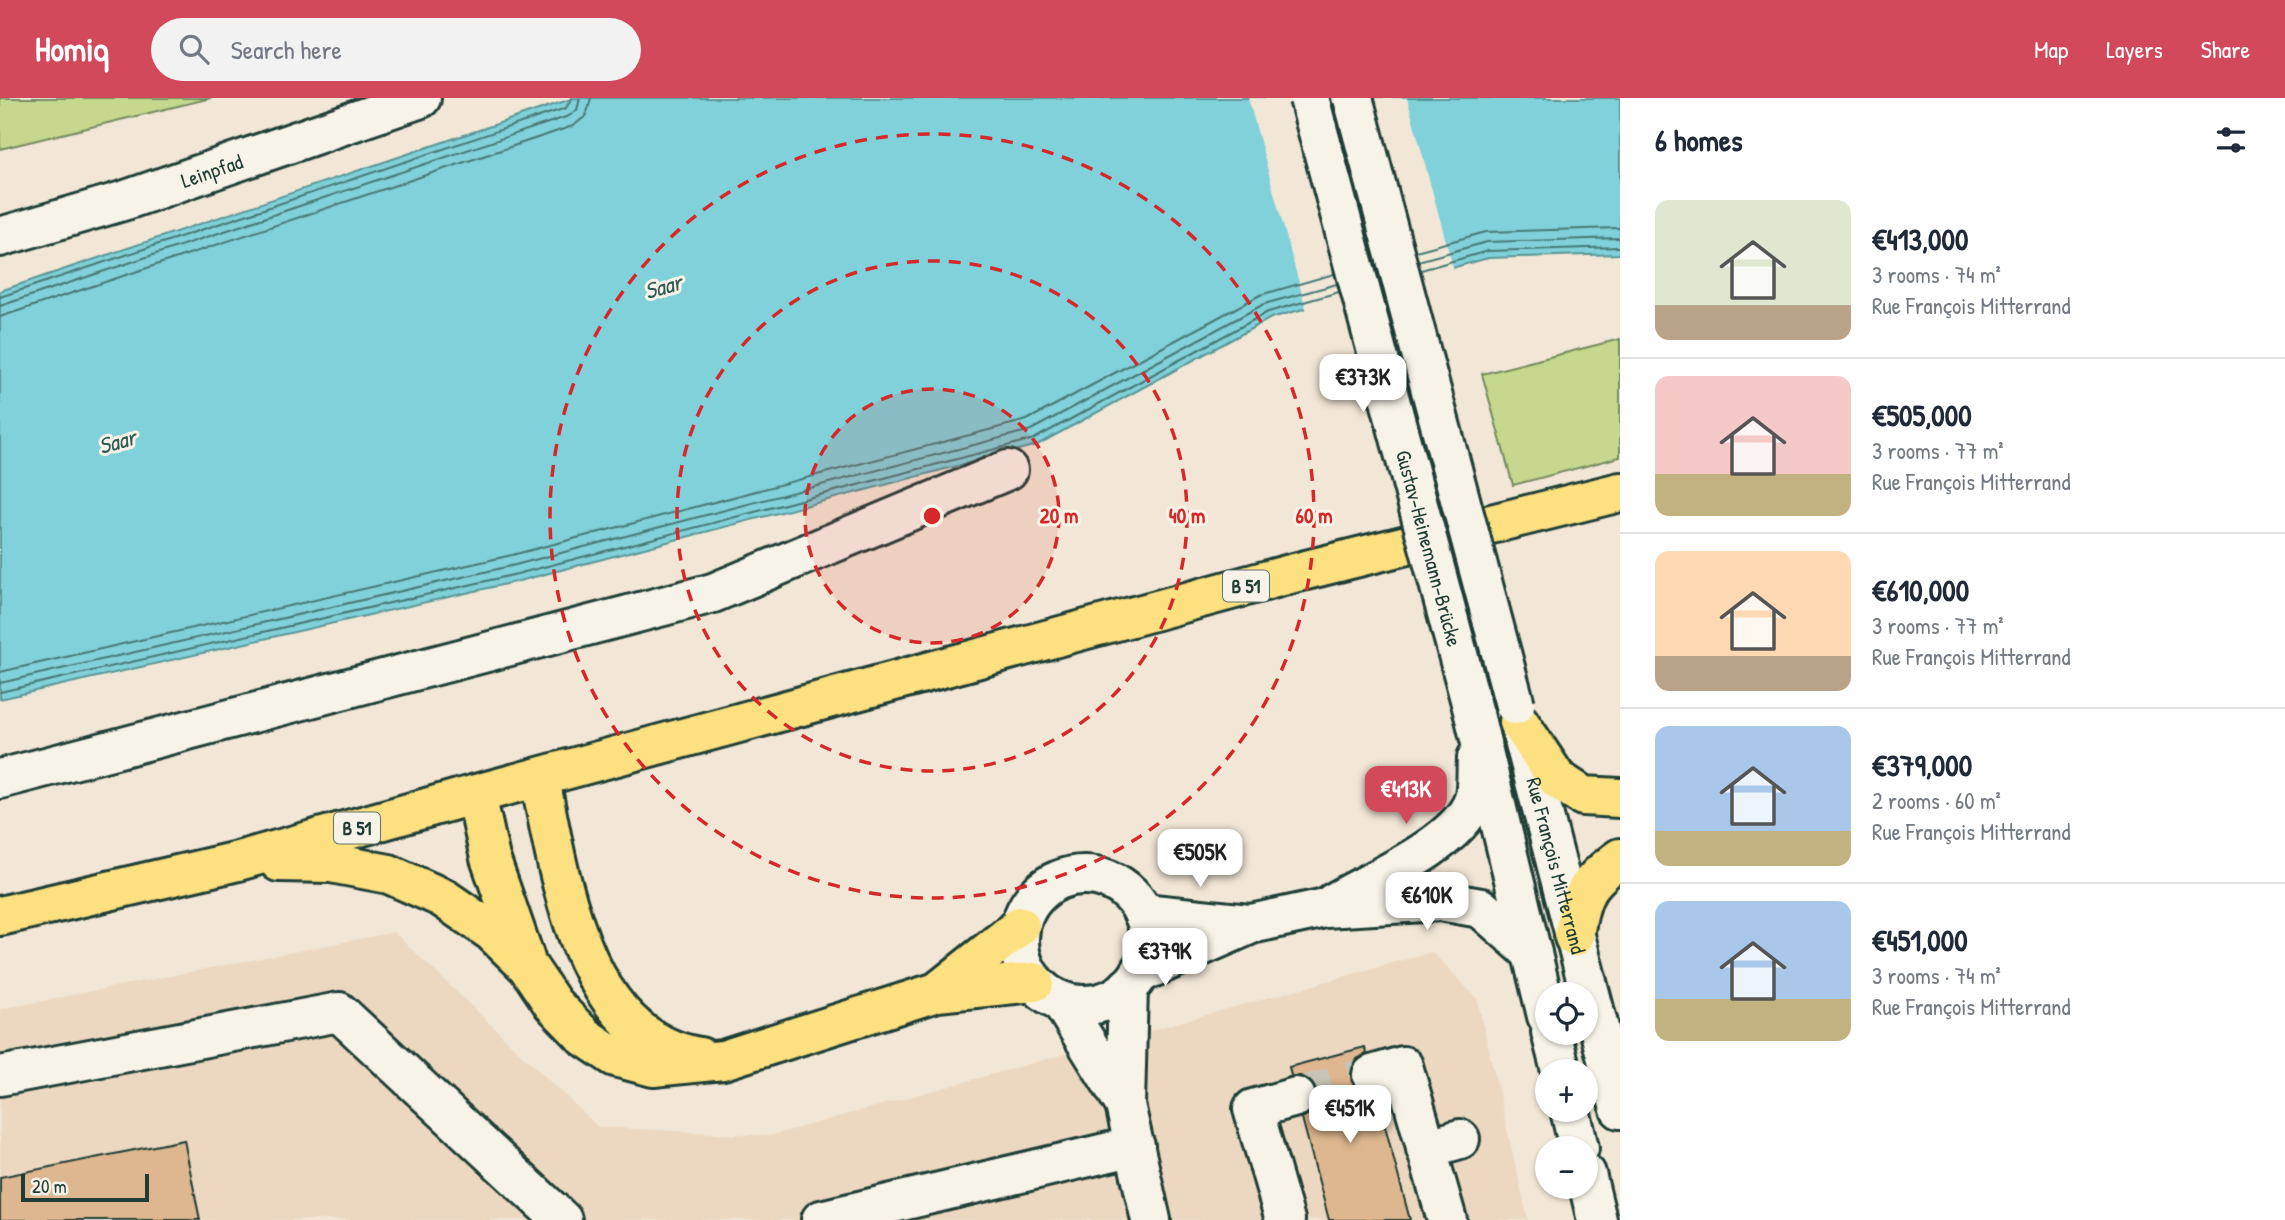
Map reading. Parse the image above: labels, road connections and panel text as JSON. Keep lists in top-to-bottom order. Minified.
{"streets":{"main road":["B 51"],"street":["Leinpfad","Gustav-Heinemann-Brücke","Rue François Mitterrand"]},"crossings":[["Gustav-Heinemann-Brücke","Rue François Mitterrand"]],"water":["Saar"],"scale_bar":"20 m","page":{"header":"Homiq","search":"Search here","nav":["Map","Layers","Share"],"heading":"6 homes","list":[{"name":"€413,000","note":"3 rooms · 74 m² · Rue François Mitterrand"},{"name":"€505,000","note":"3 rooms · 77 m² · Rue François Mitterrand"},{"name":"€610,000","note":"3 rooms · 77 m² · Rue François Mitterrand"},{"name":"€379,000","note":"2 rooms · 60 m² · Rue François Mitterrand"},{"name":"€451,000","note":"3 rooms · 74 m² · Rue François Mitterrand"}],"price":["€373K","€413K","€505K","€610K","€379K","€451K"],"map_buttons":["+","−"],"scale":"20 m"},"rings":["20 m","40 m","60 m"]}
